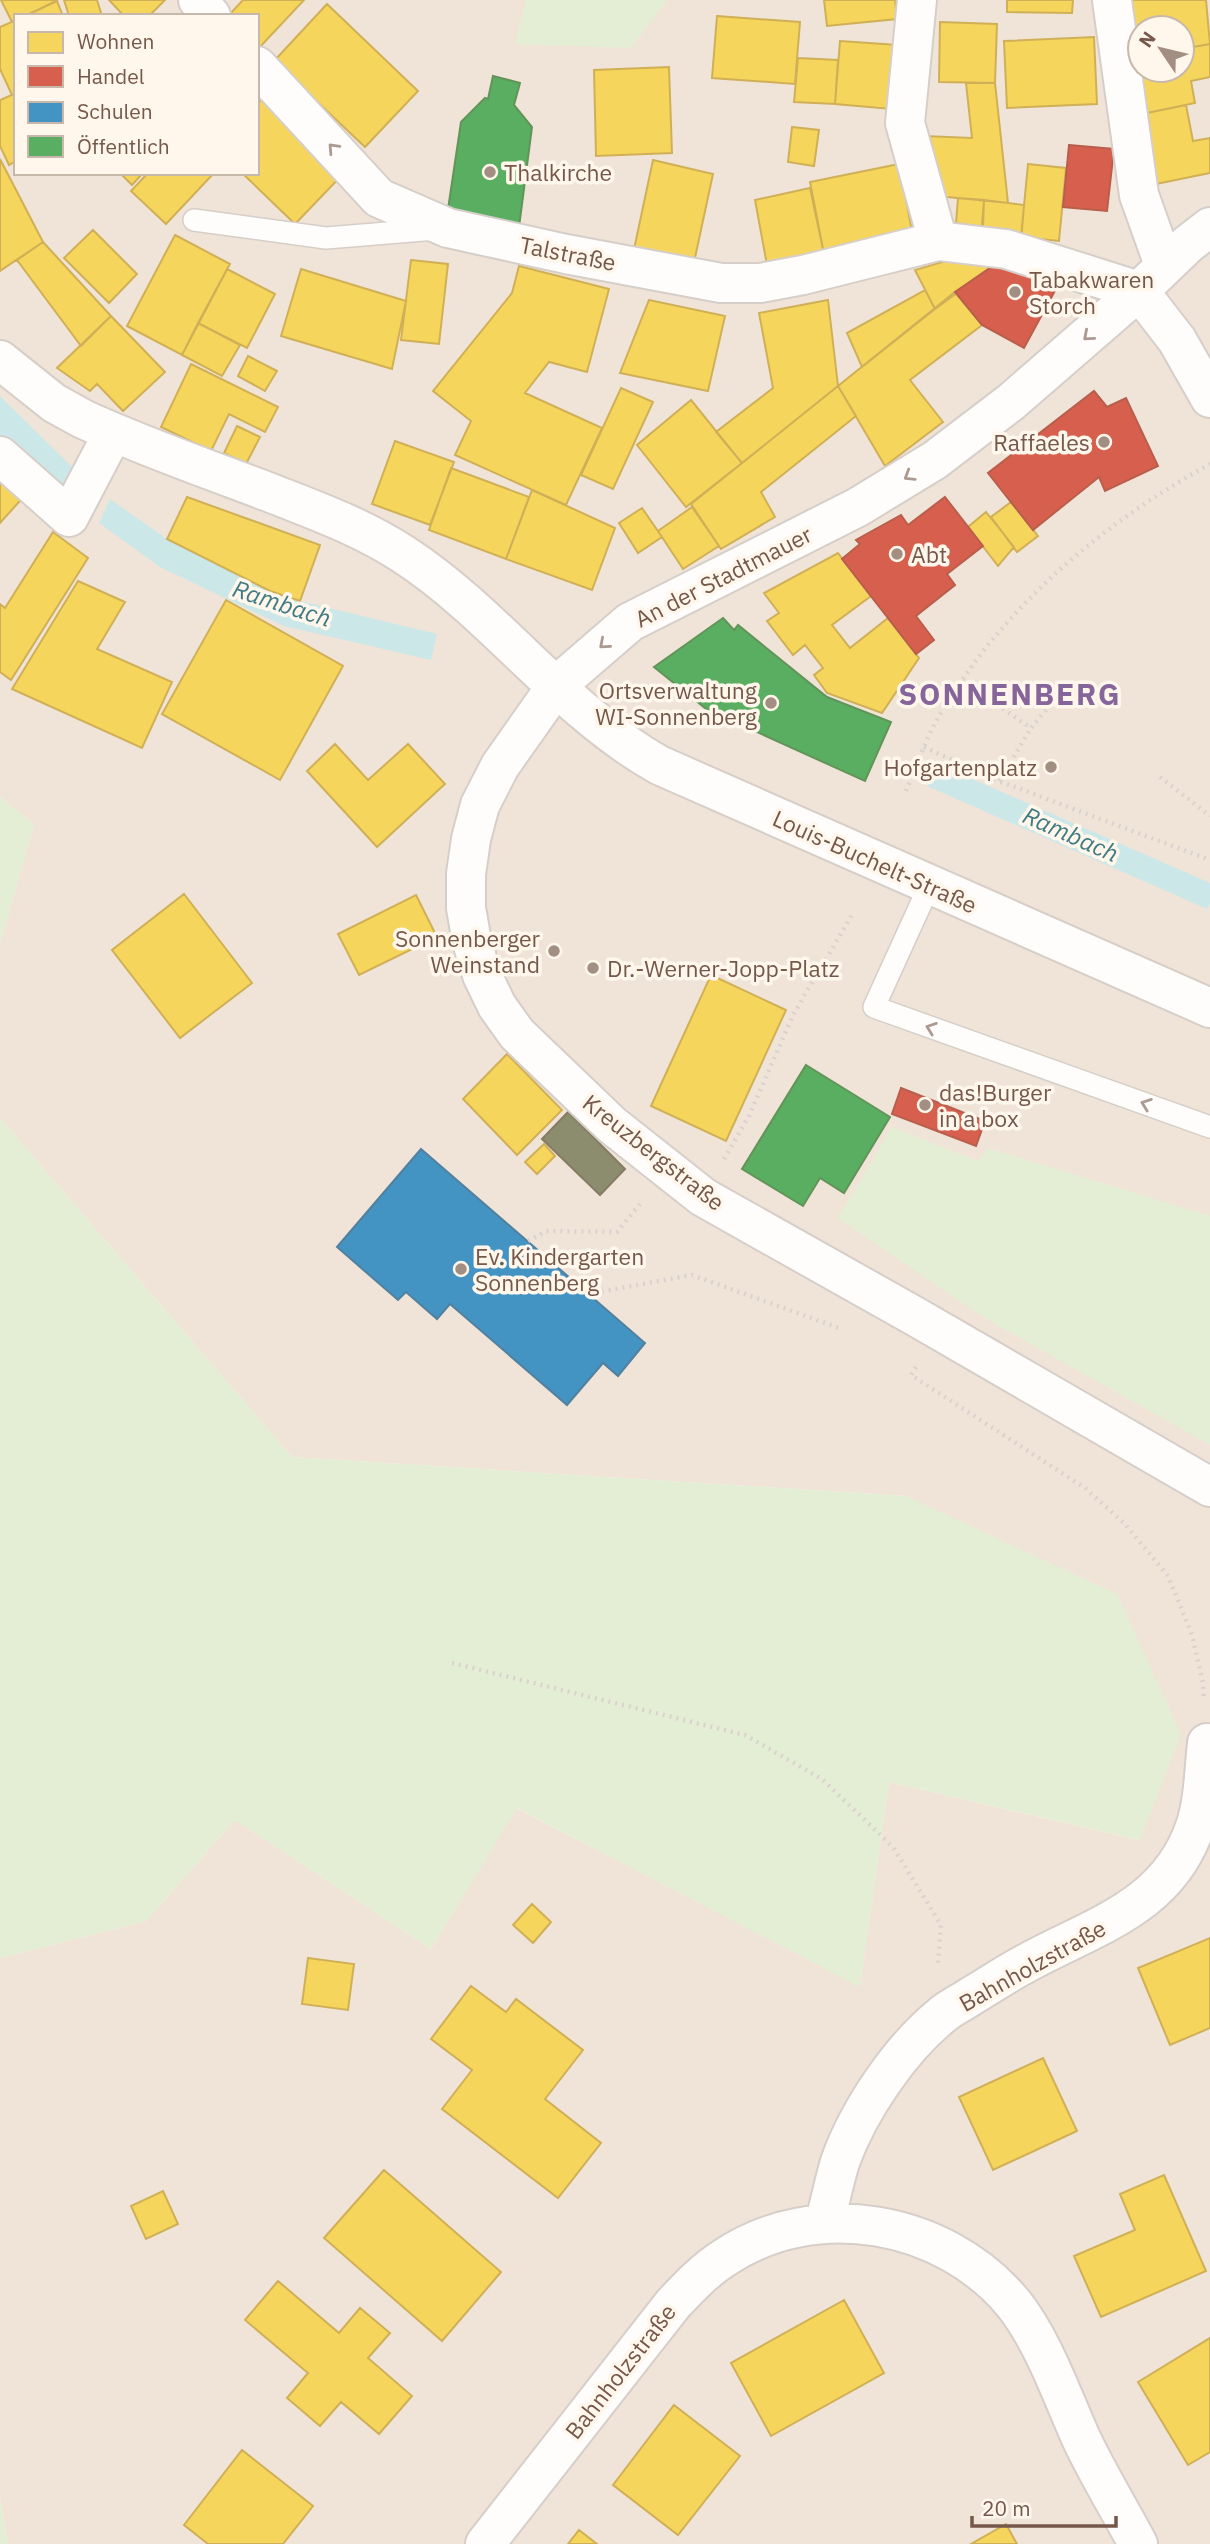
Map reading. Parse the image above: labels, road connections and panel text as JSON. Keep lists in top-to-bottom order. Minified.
{"streets":{"street":["Talstraße","An der Stadtmauer","Louis-Buchelt-Straße","Kreuzbergstraße","Bahnholzstraße"]},"crossings":[["Talstraße","An der Stadtmauer"],["An der Stadtmauer","Louis-Buchelt-Straße"],["An der Stadtmauer","Kreuzbergstraße"],["Louis-Buchelt-Straße","Kreuzbergstraße"]],"one_way":["An der Stadtmauer"],"districts":["SONNENBERG"],"water":["Rambach"],"places":["Thalkirche","Tabakwaren Storch","Raffaeles","Abt","Ortsverwaltung WI-Sonnenberg","Hofgartenplatz","Sonnenberger Weinstand","Dr.-Werner-Jopp-Platz","das!Burger in a box","Ev. Kindergarten Sonnenberg"],"legend":["Wohnen","Handel","Schulen","Öffentlich"],"scale_bar":"20 m","north":"top left"}
